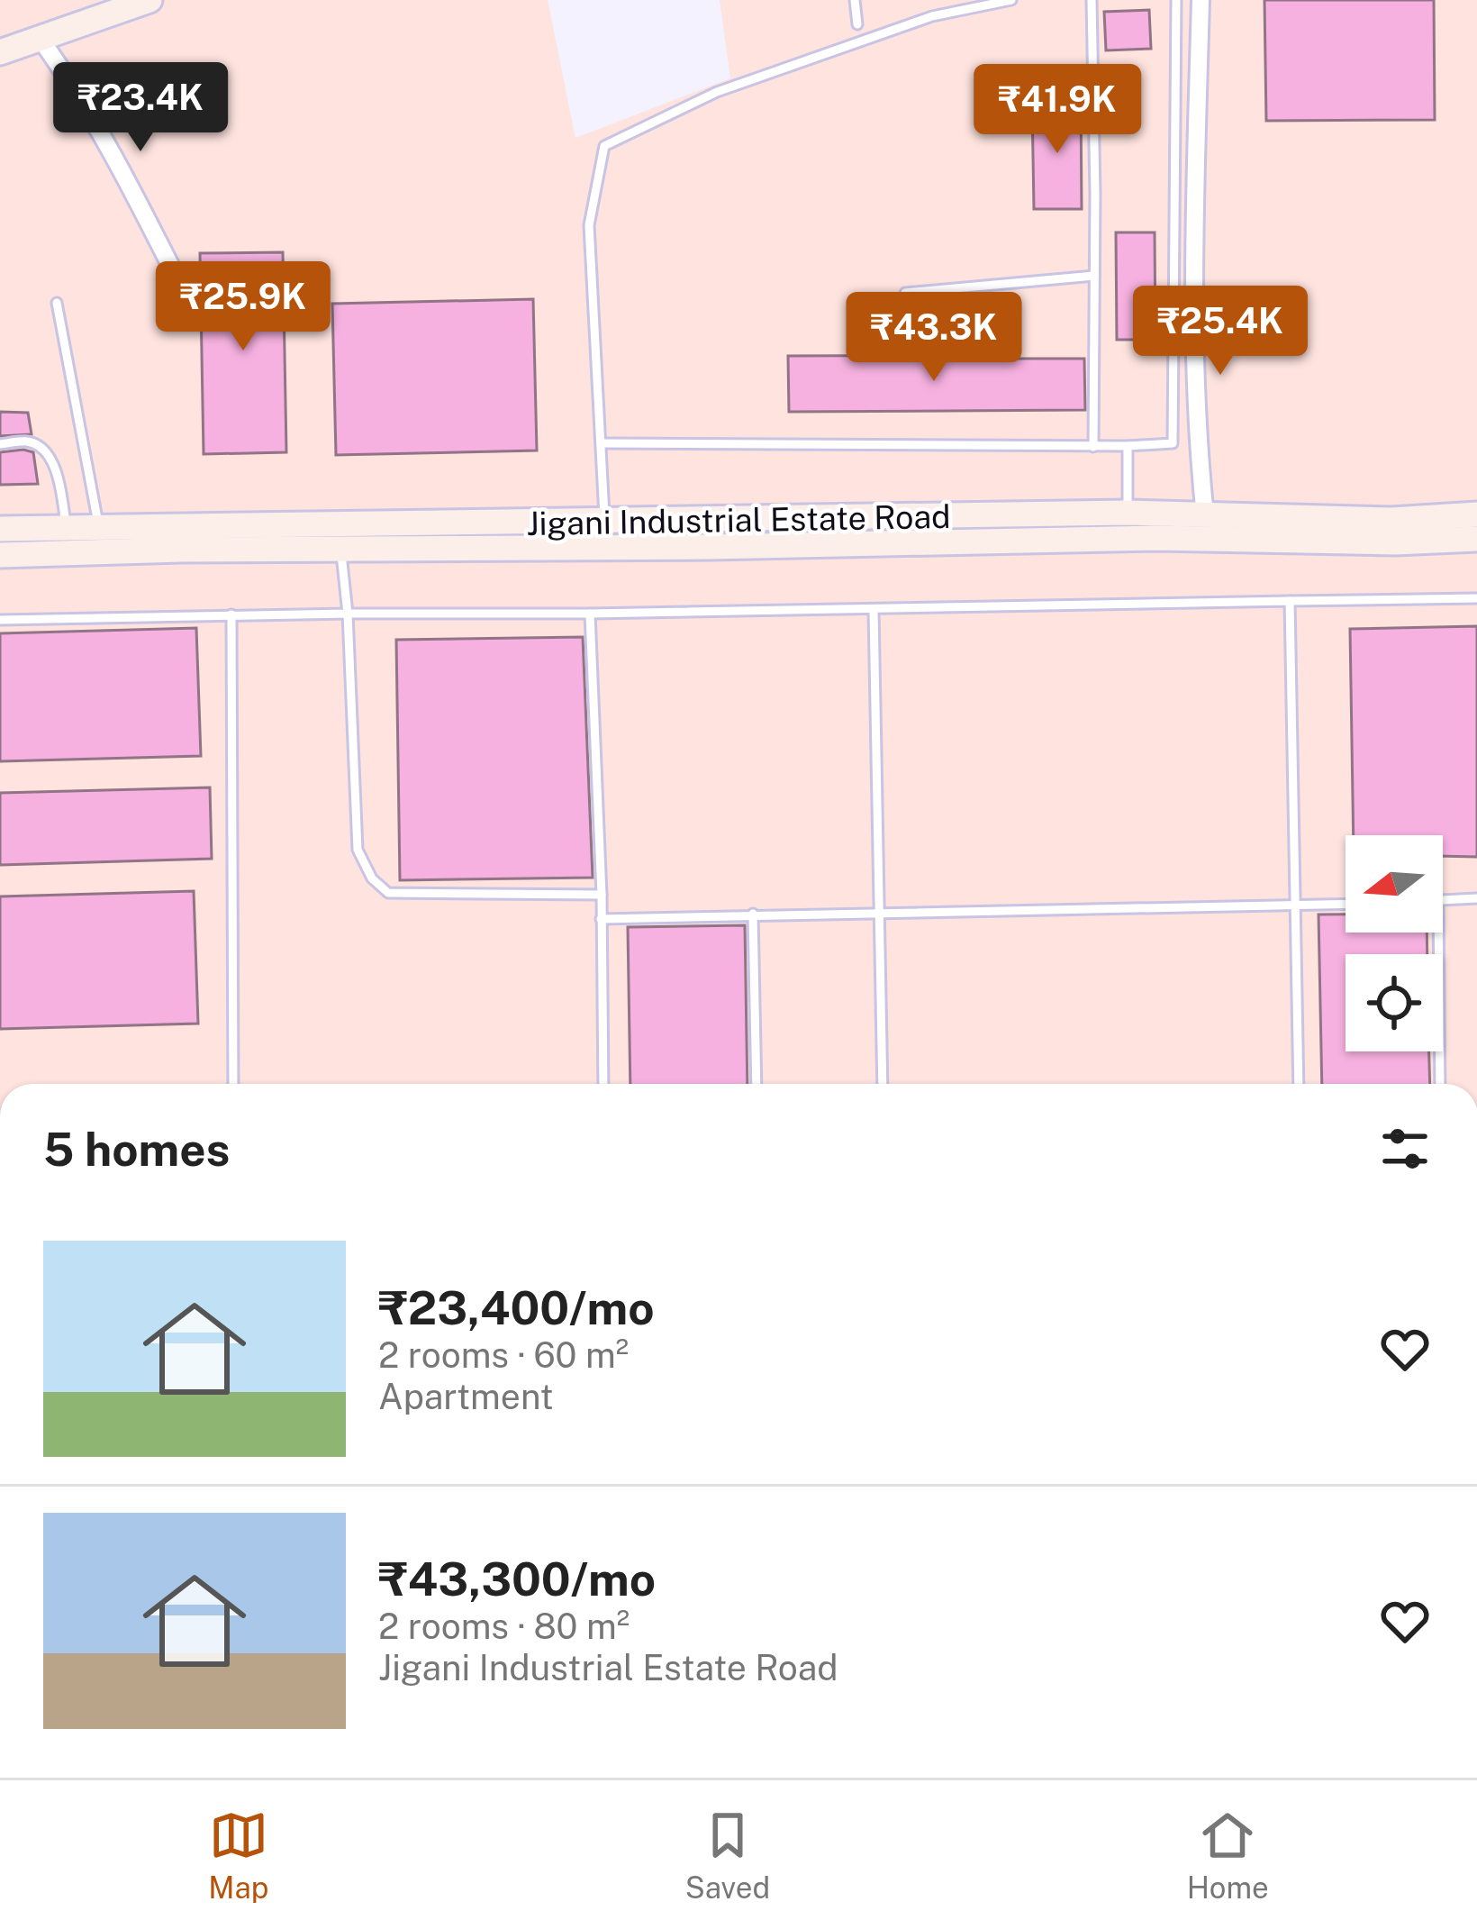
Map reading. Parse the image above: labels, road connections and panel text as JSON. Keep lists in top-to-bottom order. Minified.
{"streets":{"main road":["Jigani Industrial Estate Road"]},"north":"left","page":{"price":["₹23.4K","₹41.9K","₹25.9K","₹25.4K","₹43.3K"],"heading":"5 homes","list":[{"name":"₹23,400/mo","note":"2 rooms · 60 m² · Apartment"},{"name":"₹43,300/mo","note":"2 rooms · 80 m² · Jigani Industrial Estate Road"}],"tabs":["Map","Saved","Home"]}}
